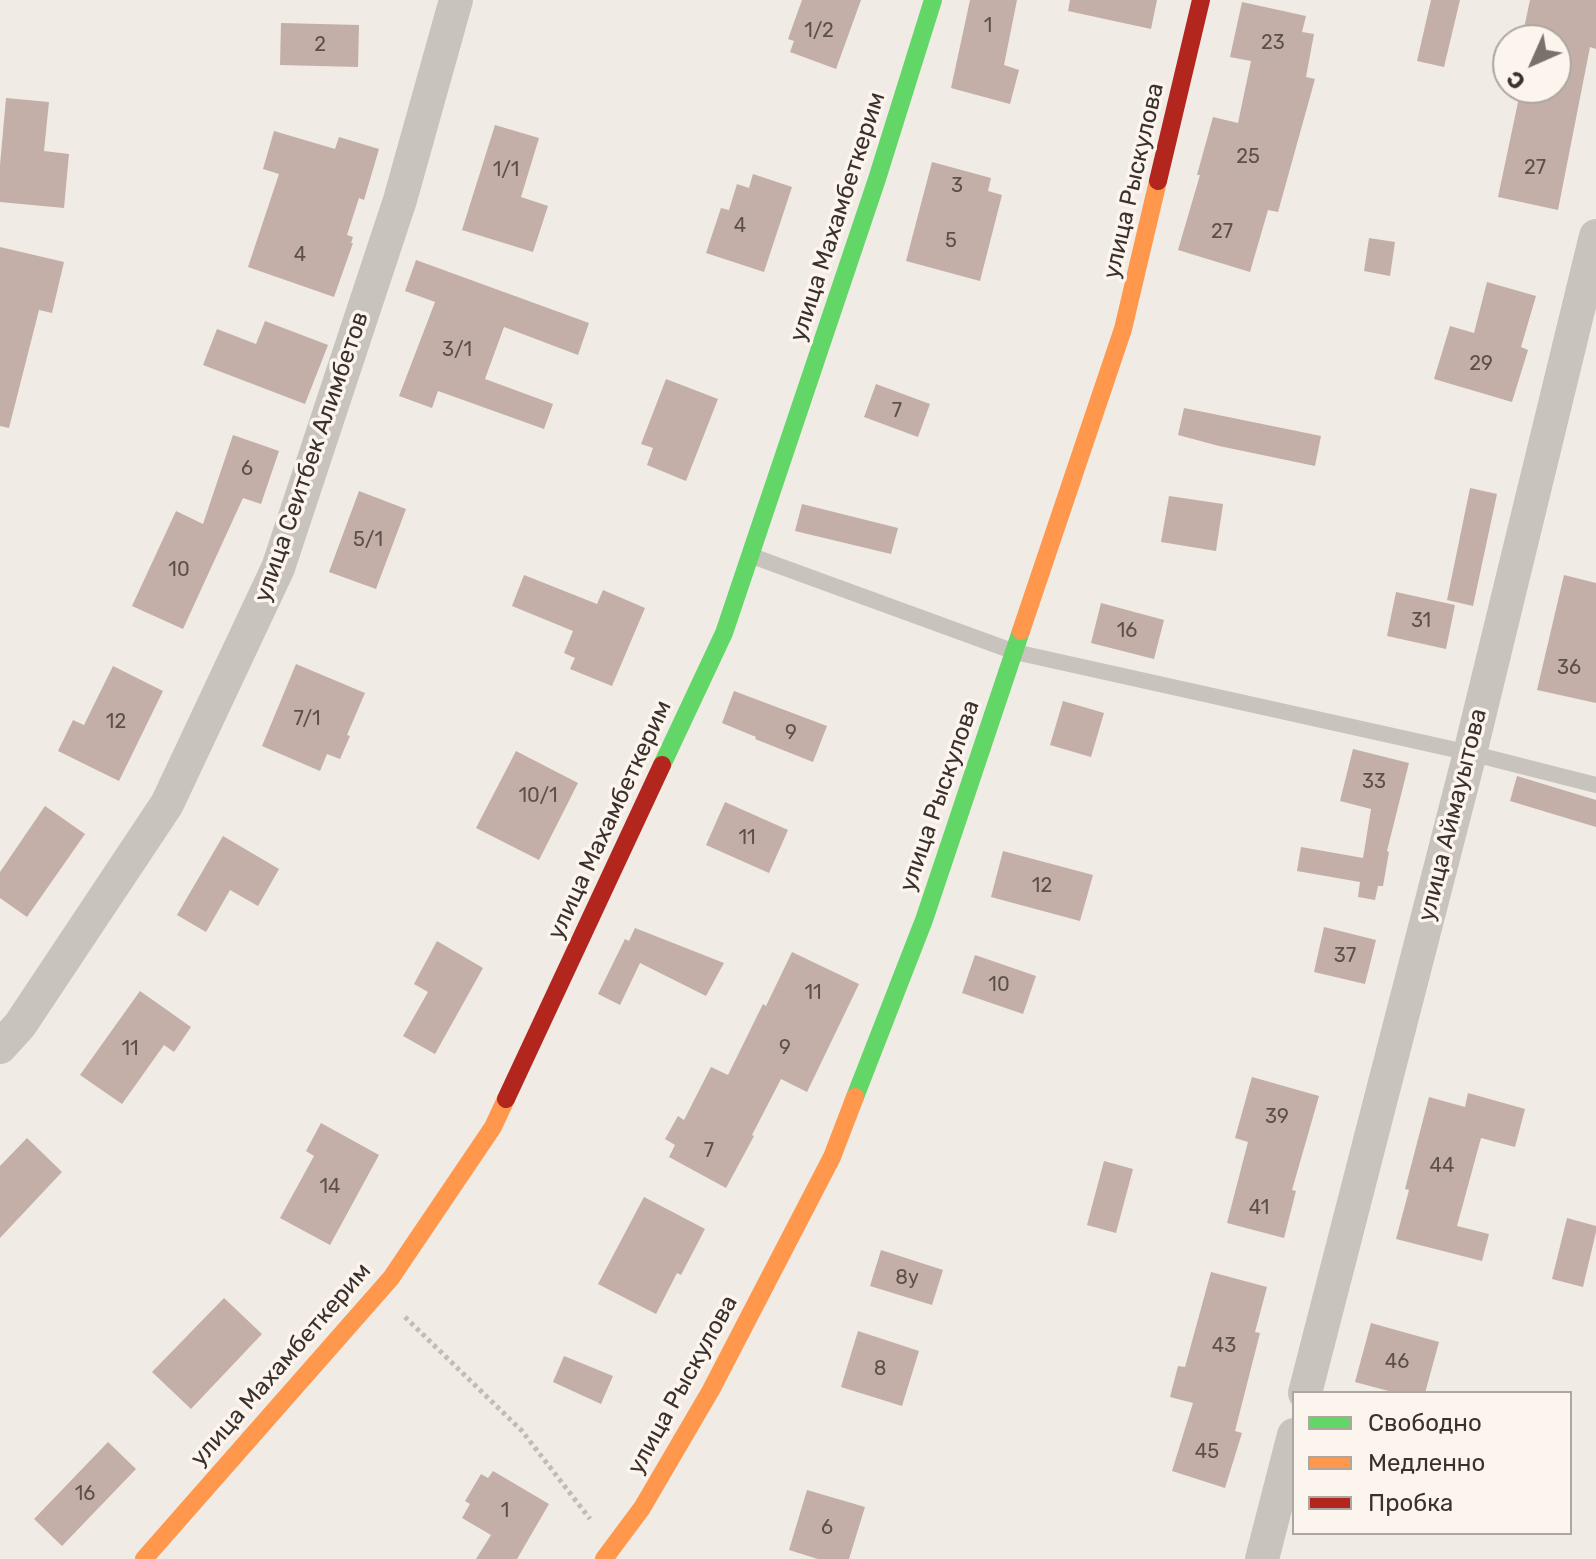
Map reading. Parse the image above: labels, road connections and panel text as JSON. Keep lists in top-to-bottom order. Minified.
{"streets":{"street":["улица Рыскулова","улица Махамбеткерим","улица Сеитбек Алимбетов","улица Аймауытова"]},"house_numbers":["1","1/2","23","2","25","27","1/1","3","4","27","5","4","3/1","29","7","6","5/1","10","31","16","36","7/1","12","9","33","10/1","11","12","37","10","11","9","11","39","7","44","14","41","8у","43","46","8","45","16","1","6"],"legend":["Свободно","Медленно","Пробка"],"north":"bottom left"}
